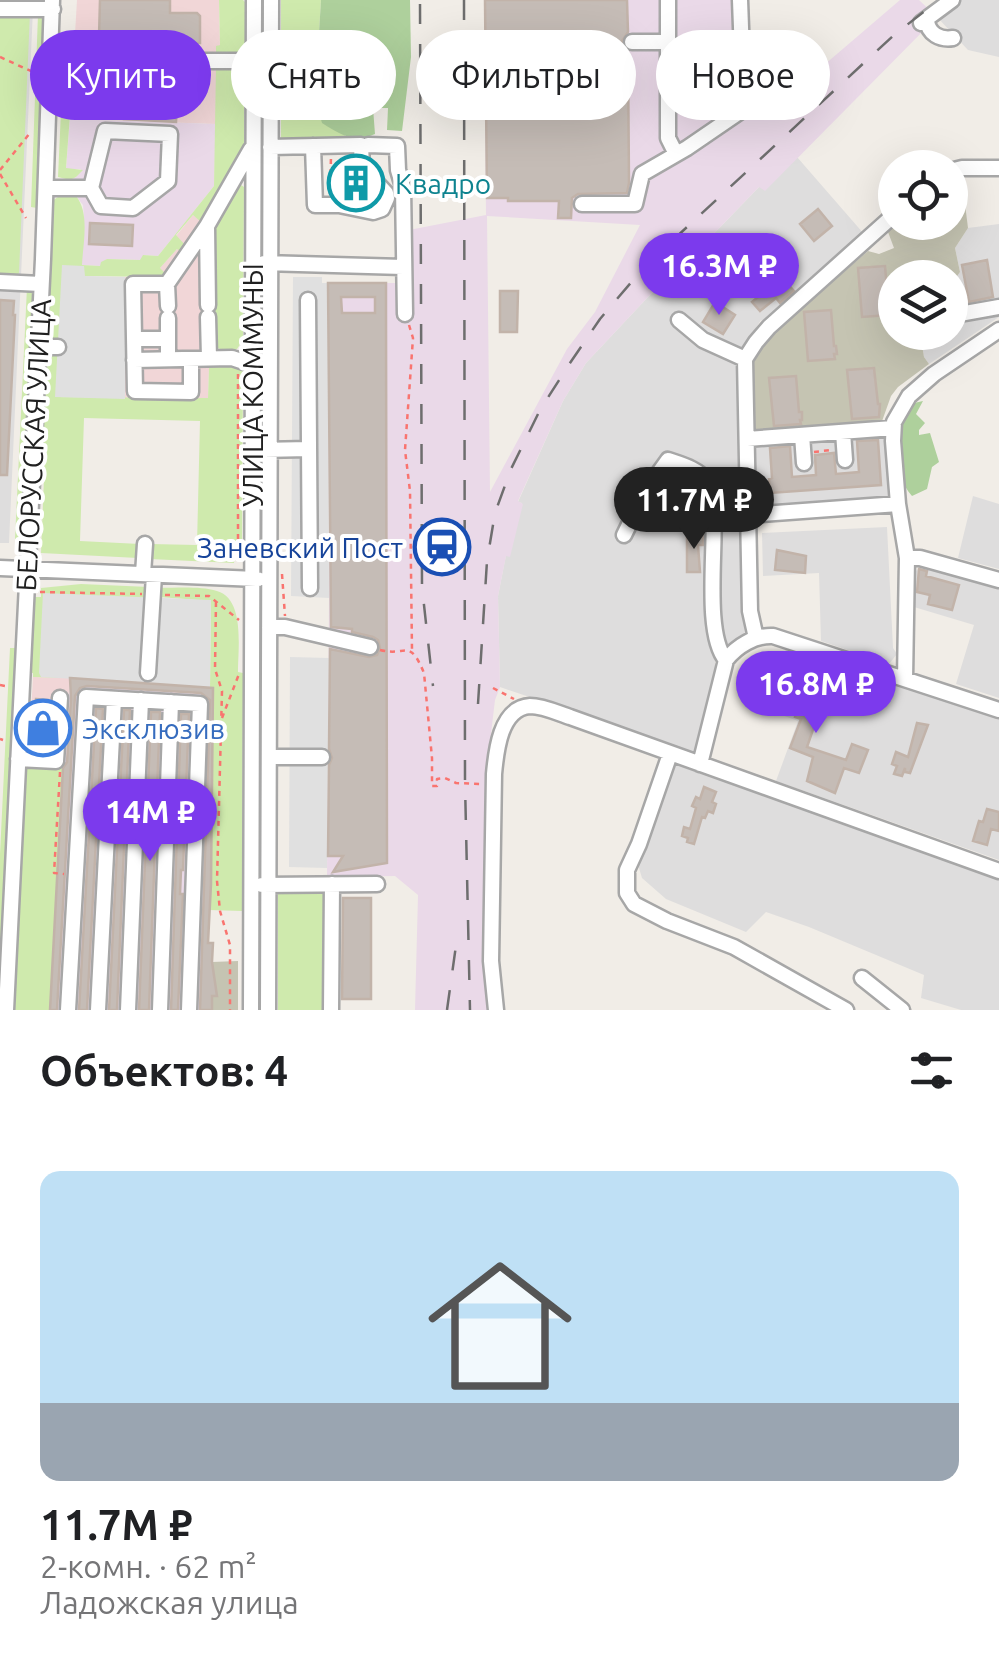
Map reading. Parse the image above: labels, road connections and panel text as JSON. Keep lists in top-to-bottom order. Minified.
{"streets":{"street":["УЛИЦА КОММУНЫ","БЕЛОРУССКАЯ УЛИЦА"]},"places":{"building":["Квадро"],"station":["Заневский Пост"],"shop":["Эксклюзив"]},"page":{"chip":["Купить","Снять","Фильтры","Новое"],"price":["16.3M ₽","11.7M ₽","16.8M ₽","14M ₽"],"heading":"Объектов: 4","list":[{"name":"11.7M ₽","note":"2-комн. · 62 m² · Ладожская улица"}]}}
